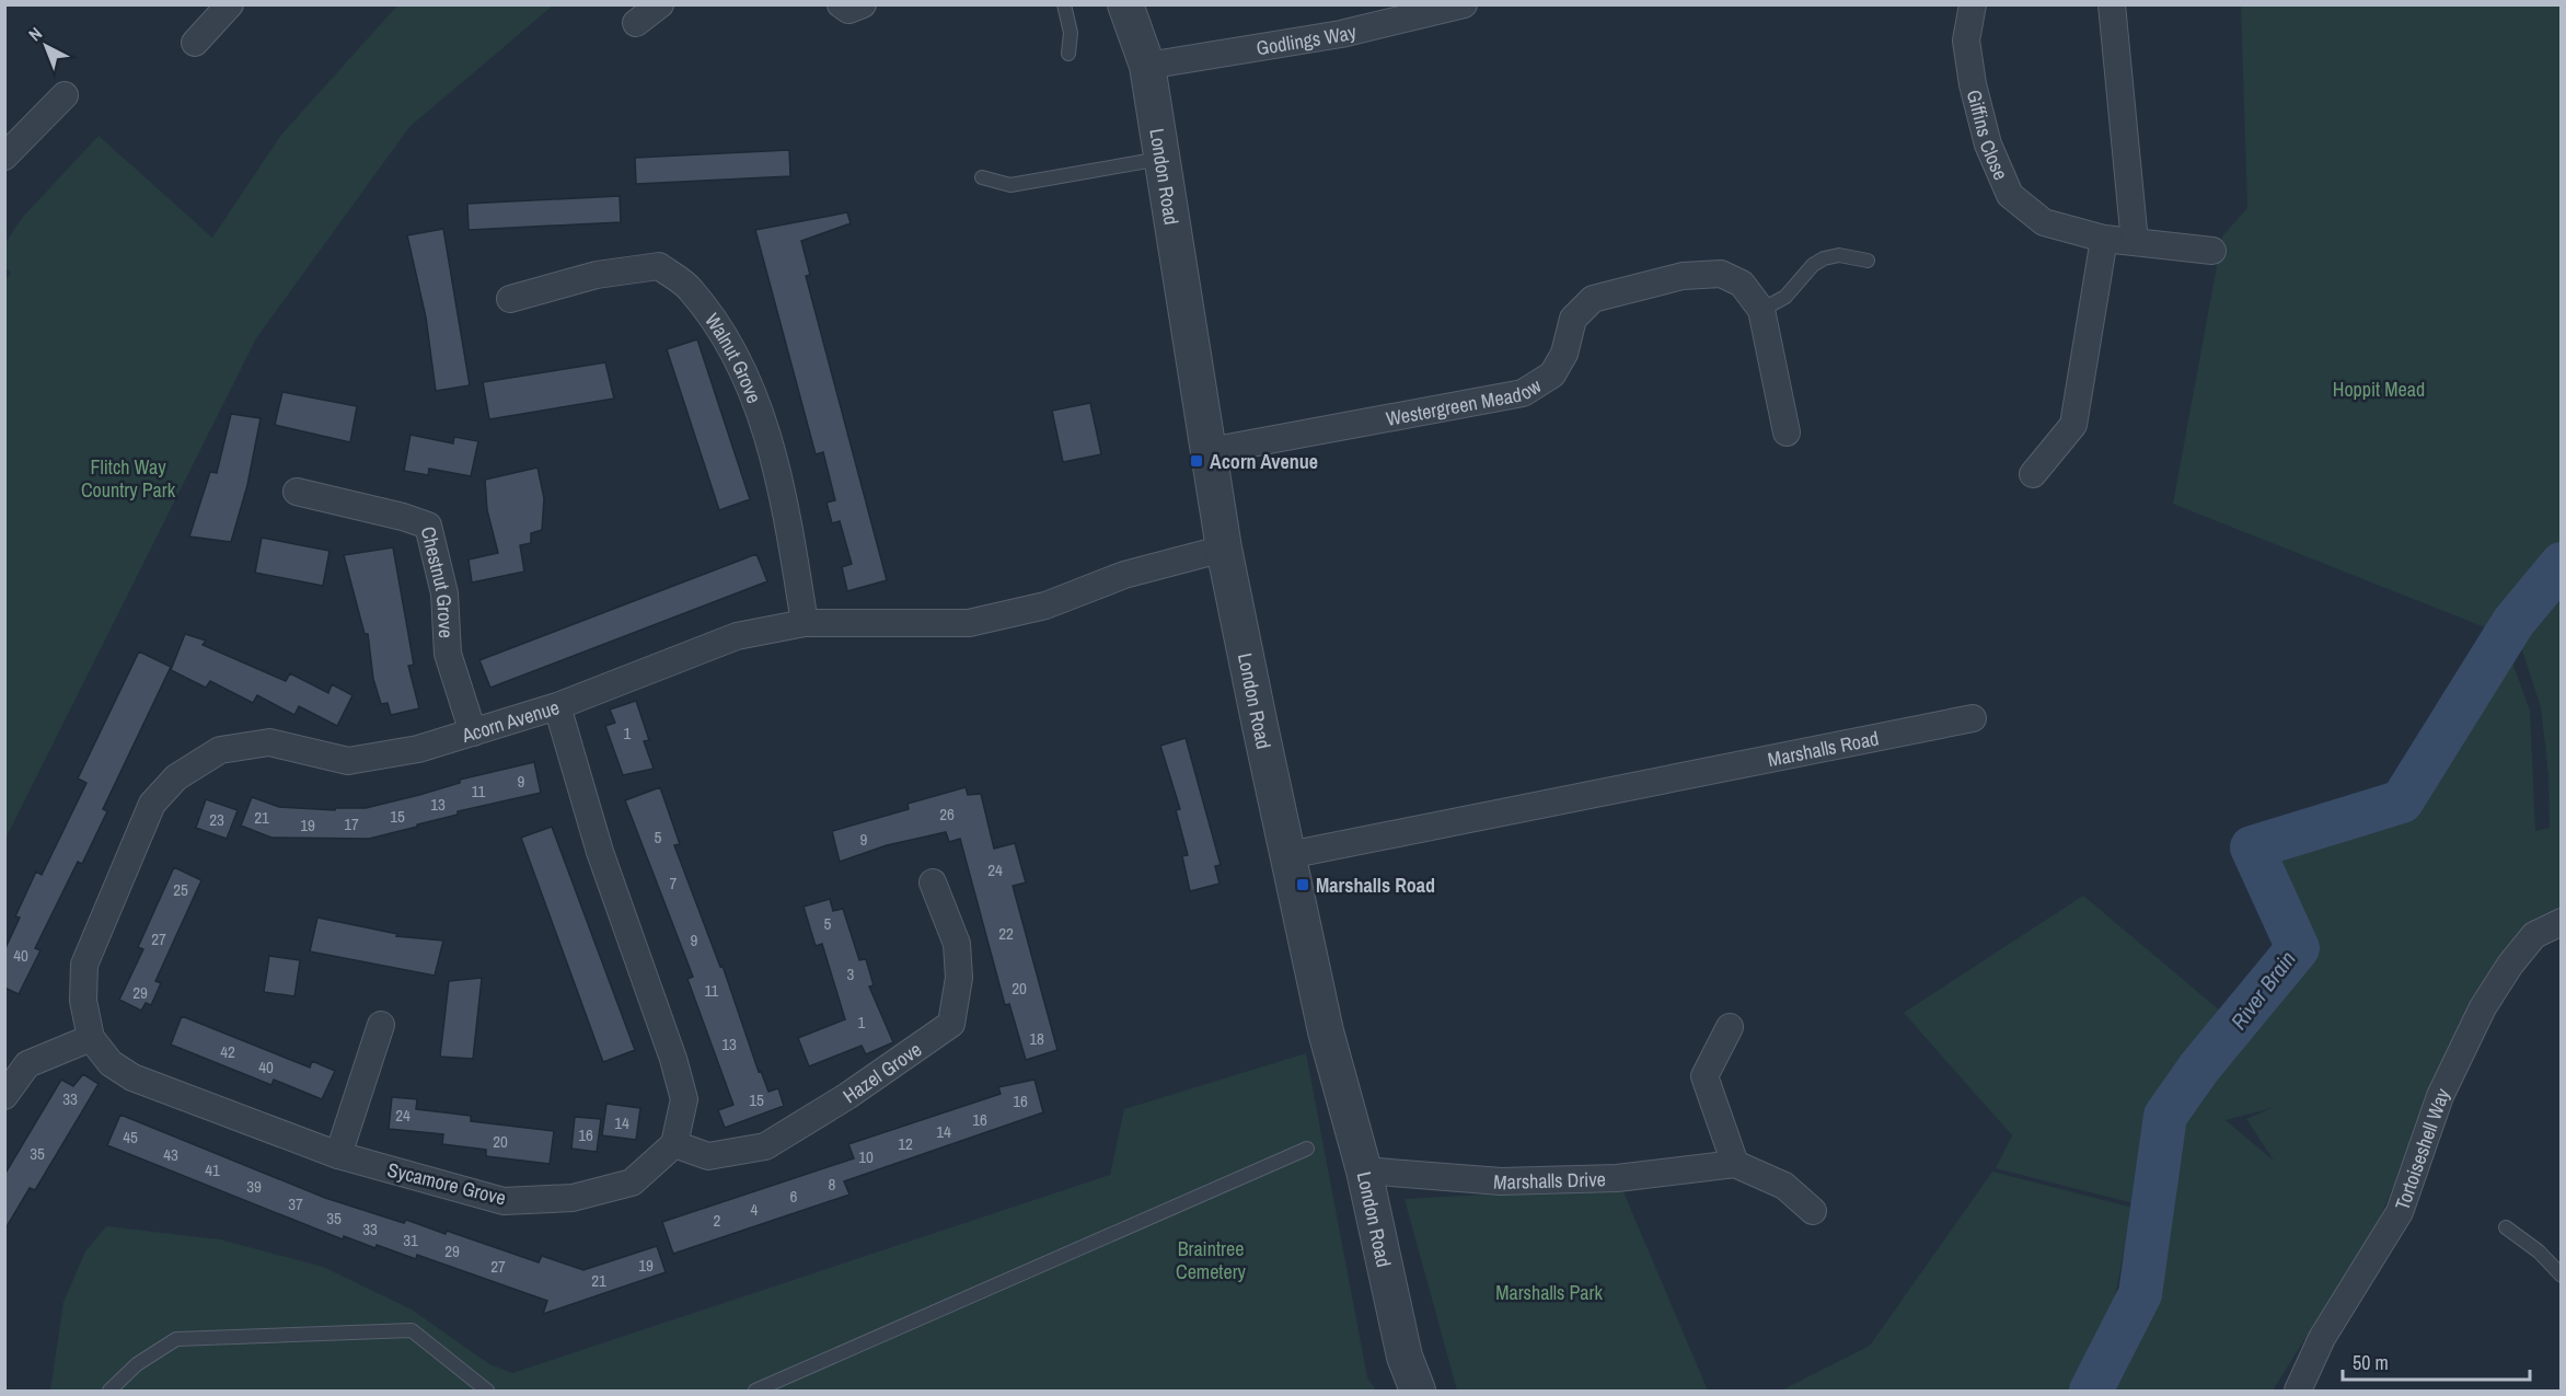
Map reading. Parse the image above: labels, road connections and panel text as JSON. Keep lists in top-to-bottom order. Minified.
{"streets":{"street":["Godlings Way","Giffins Close","London Road","Walnut Grove","Westergreen Meadow","Chestnut Grove","Acorn Avenue","Marshalls Road","Hazel Grove","Tortoiseshell Way","Marshalls Drive","Sycamore Grove"]},"crossings":[["Godlings Way","London Road"],["London Road","Westergreen Meadow"],["London Road","Acorn Avenue"],["London Road","Marshalls Road"],["London Road","Marshalls Drive"],["Walnut Grove","Acorn Avenue"],["Chestnut Grove","Acorn Avenue"],["Acorn Avenue","Sycamore Grove"],["Hazel Grove","Sycamore Grove"]],"water":["River Brain"],"parks":["Hoppit Mead","Flitch Way Country Park","Braintree Cemetery","Marshalls Park"],"places":{"transit":["Acorn Avenue","Marshalls Road"]},"house_numbers":["1","9","11","13","26","15","21","23","17","19","5","9","24","7","25","5","22","27","9","40","3","20","11","29","1","18","13","42","40","33","15","16","24","16","14","14","16","45","20","12","35","43","10","41","8","39","6","37","4","35","2","33","31","29","19","27","21"],"scale_bar":"50 m","north":"top left"}
